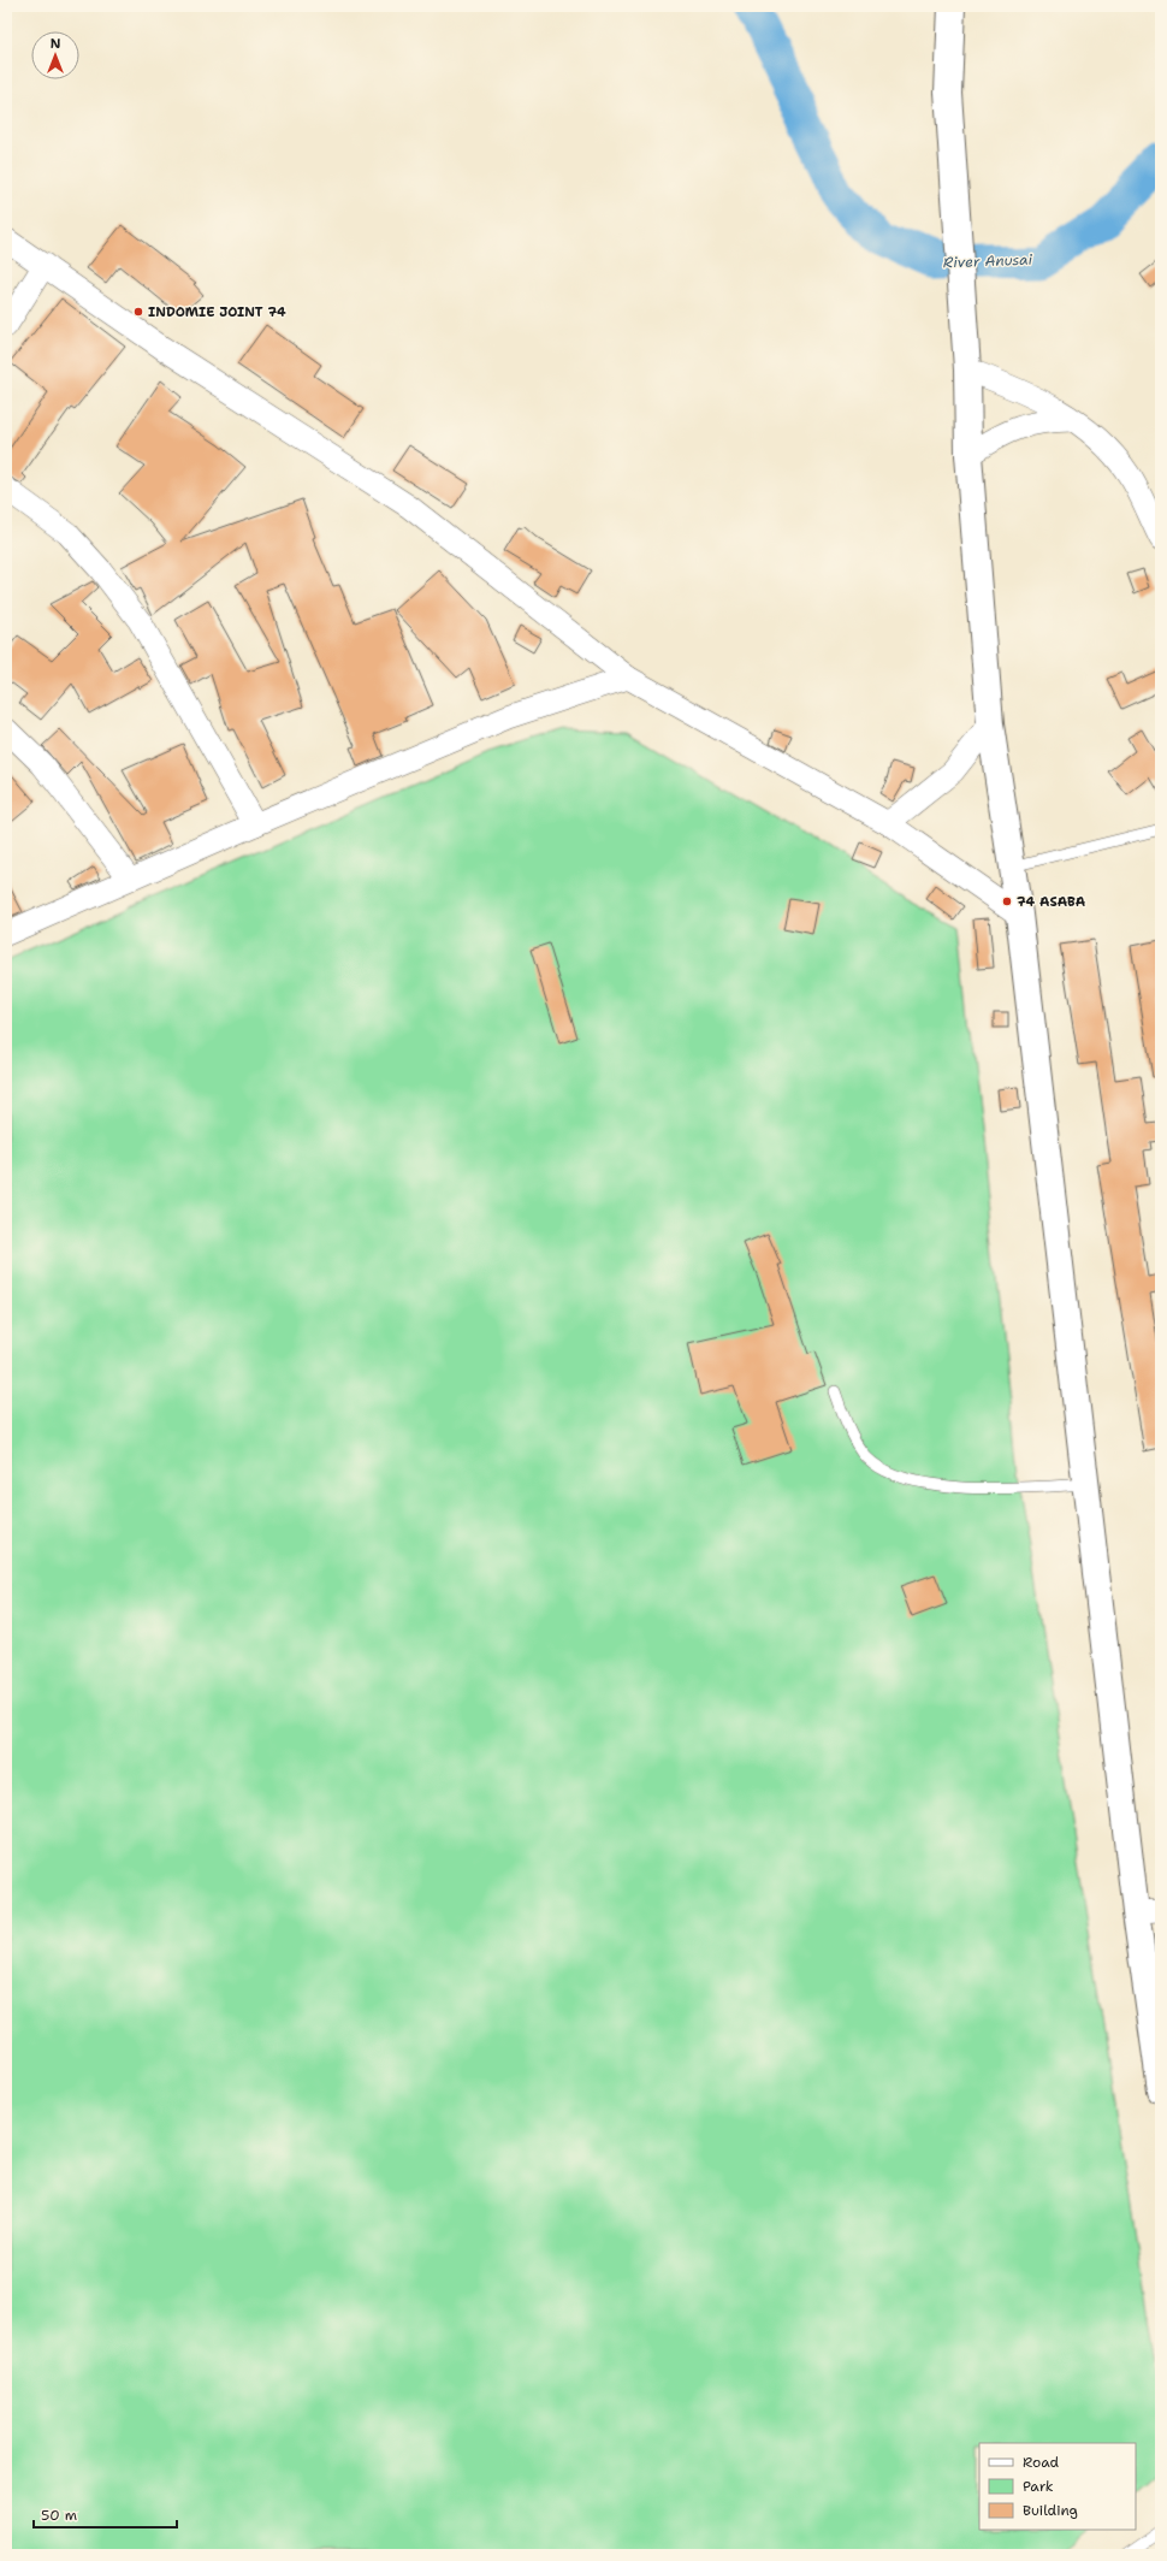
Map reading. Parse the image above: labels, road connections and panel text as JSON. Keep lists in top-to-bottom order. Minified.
{"water":["River Anusai"],"places":["INDOMIE JOINT 74","74 ASABA"],"legend":["Road","Park","Building"],"scale_bar":"50 m","north":"top"}
